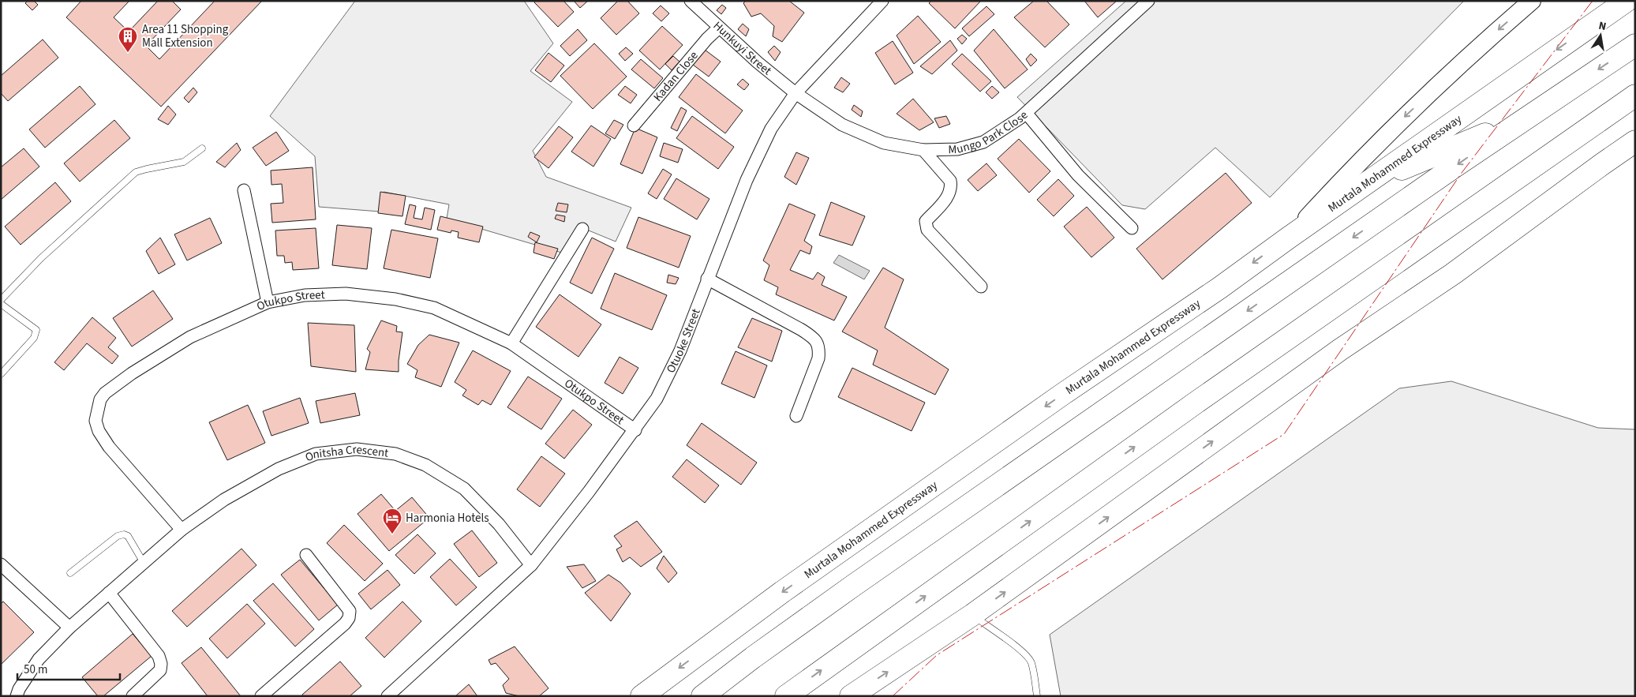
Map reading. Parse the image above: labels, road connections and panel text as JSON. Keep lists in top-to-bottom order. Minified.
{"streets":{"highway":["Murtala Mohammed Expressway"],"street":["Hunkuyi Street","Kadan Close","Mungo Park Close","Otukpo Street","Otuoke Street","Onitsha Crescent"]},"crossings":[["Hunkuyi Street","Kadan Close"],["Hunkuyi Street","Mungo Park Close"],["Hunkuyi Street","Otuoke Street"],["Mungo Park Close","Otuoke Street"],["Otukpo Street","Otuoke Street"],["Otukpo Street","Onitsha Crescent"],["Otuoke Street","Onitsha Crescent"]],"places":{"building":["Area 11 Shopping Mall Extension"],"hotel":["Harmonia Hotels"]},"scale_bar":"50 m","north":"top"}
